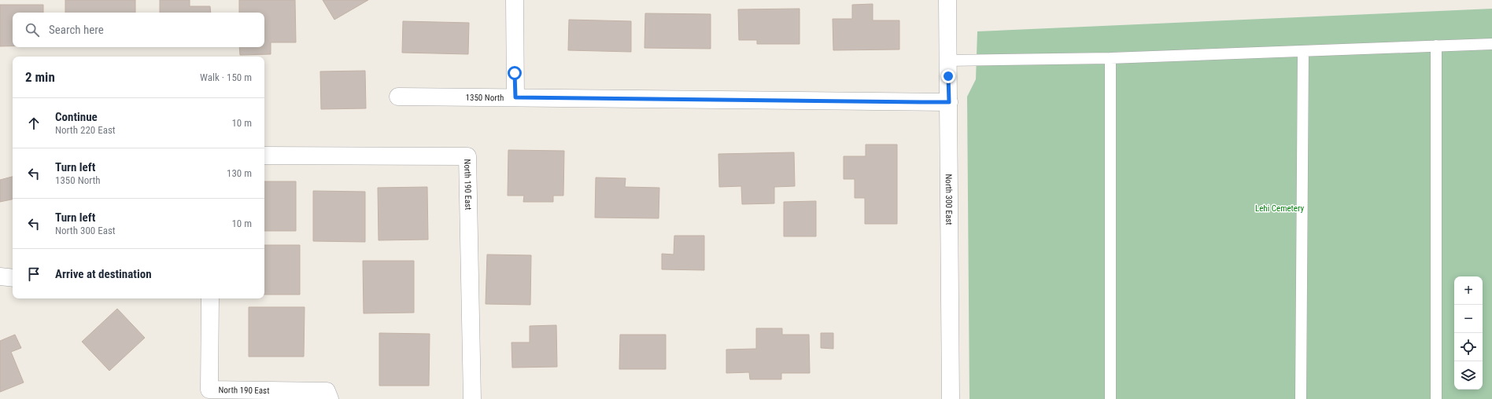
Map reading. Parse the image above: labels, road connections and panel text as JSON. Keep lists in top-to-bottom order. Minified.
{"streets":{"street":["1350 North","North 190 East","North 300 East"]},"crossings":[["1350 North","North 300 East"]],"parks":["Lehi Cemetery"],"page":{"search":"Search here","heading":["2 min","Walk · 150 m"],"list":[["Continue","North 220 East","10 m"],["Turn left","1350 North","130 m"],["Turn left","North 300 East","10 m"],"Arrive at destination"],"map_buttons":["+","−"]}}
